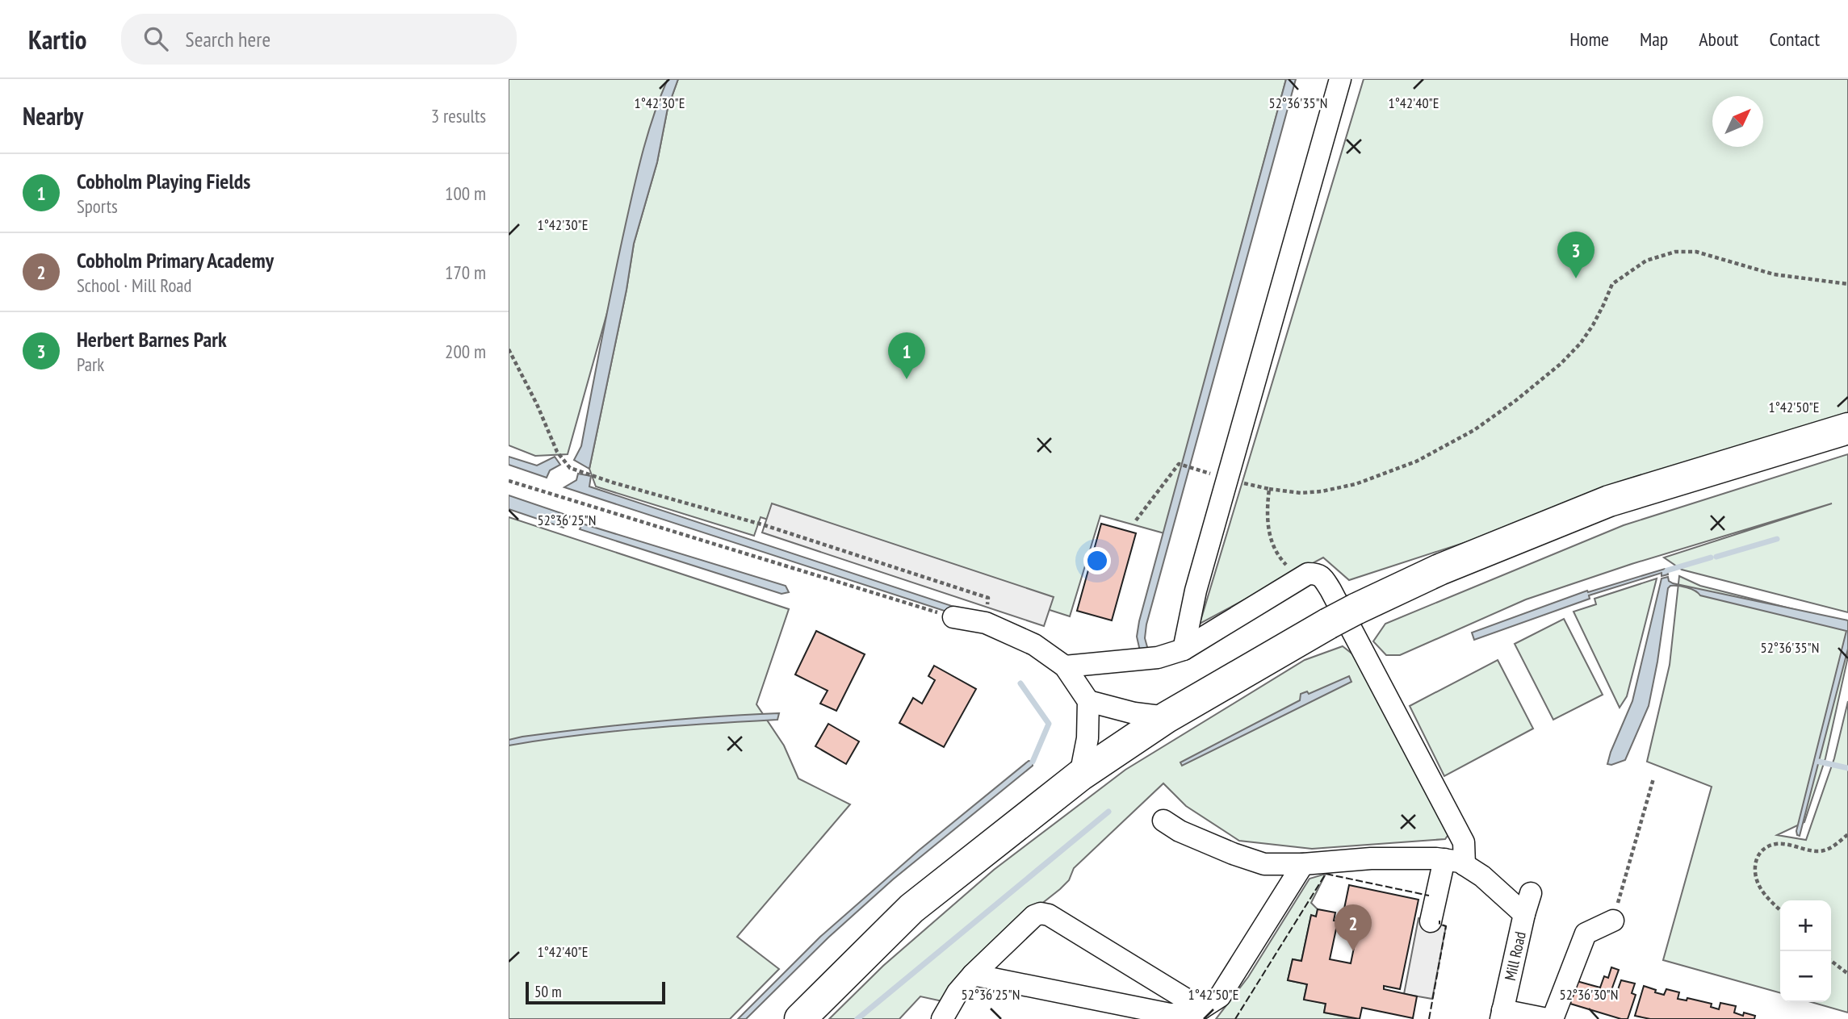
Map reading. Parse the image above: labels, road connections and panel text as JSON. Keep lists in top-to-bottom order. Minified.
{"streets":{"street":["Mill Road"]},"scale_bar":"50 m","north":"top right","page":{"header":"Kartio","search":"Search here","nav":["Home","Map","About","Contact"],"heading":["Nearby","3 results"],"list":[{"mark":"1","name":"Cobholm Playing Fields","note":"Sports","value":"100 m"},{"mark":"2","name":"Cobholm Primary Academy","note":"School · Mill Road","value":"170 m"},{"mark":"3","name":"Herbert Barnes Park","note":"Park","value":"200 m"}],"pins":["3","1","2"],"map_buttons":["+","−"],"scale":"50 m"},"coordinates":["1°42'30\"E","1°42'40\"E","52°36'35\"N","1°42'50\"E","52°36'25\"N","52°36'30\"N"]}
